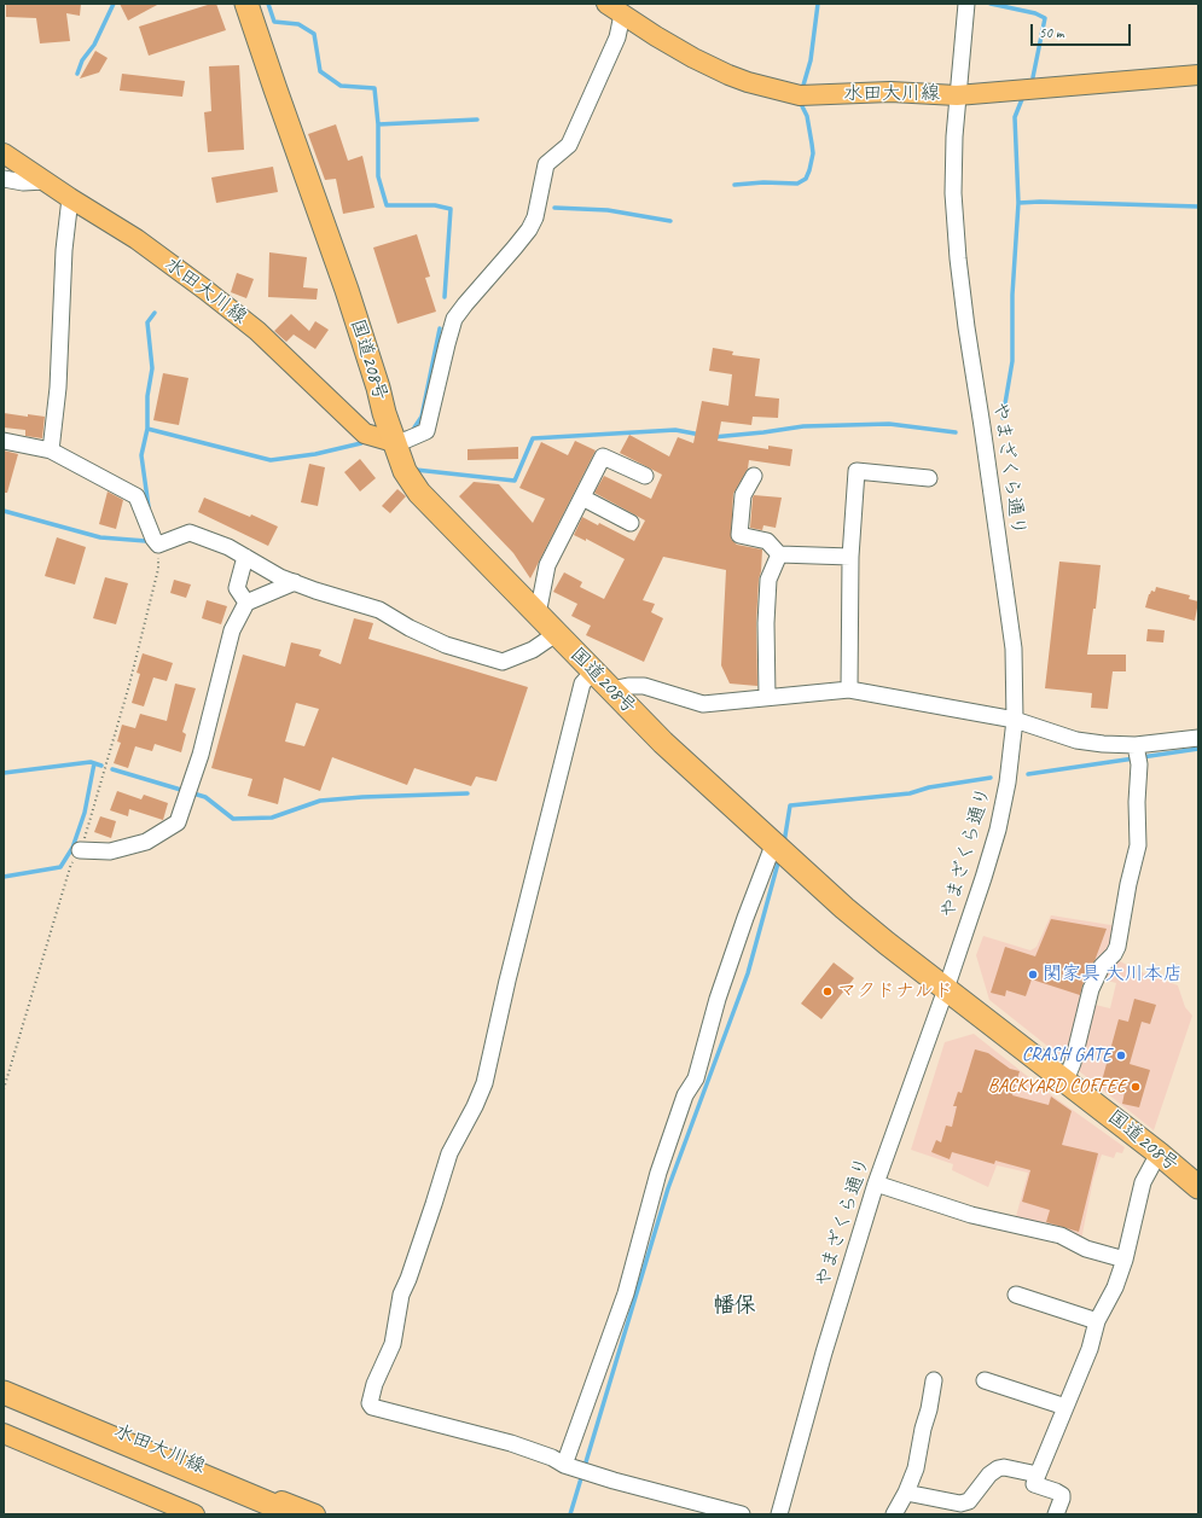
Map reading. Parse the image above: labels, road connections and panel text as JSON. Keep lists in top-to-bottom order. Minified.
{"streets":{"highway":["国道208号"],"main road":["水田大川線"],"street":["やまざくら通り"]},"crossings":[["水田大川線","国道208号"],["水田大川線","やまざくら通り"],["国道208号","やまざくら通り"]],"districts":["幡保"],"places":["関家具 大川本店","マクドナルド","CRASH GATE","BACKYARD COFFEE"],"scale_bar":"50 m"}
